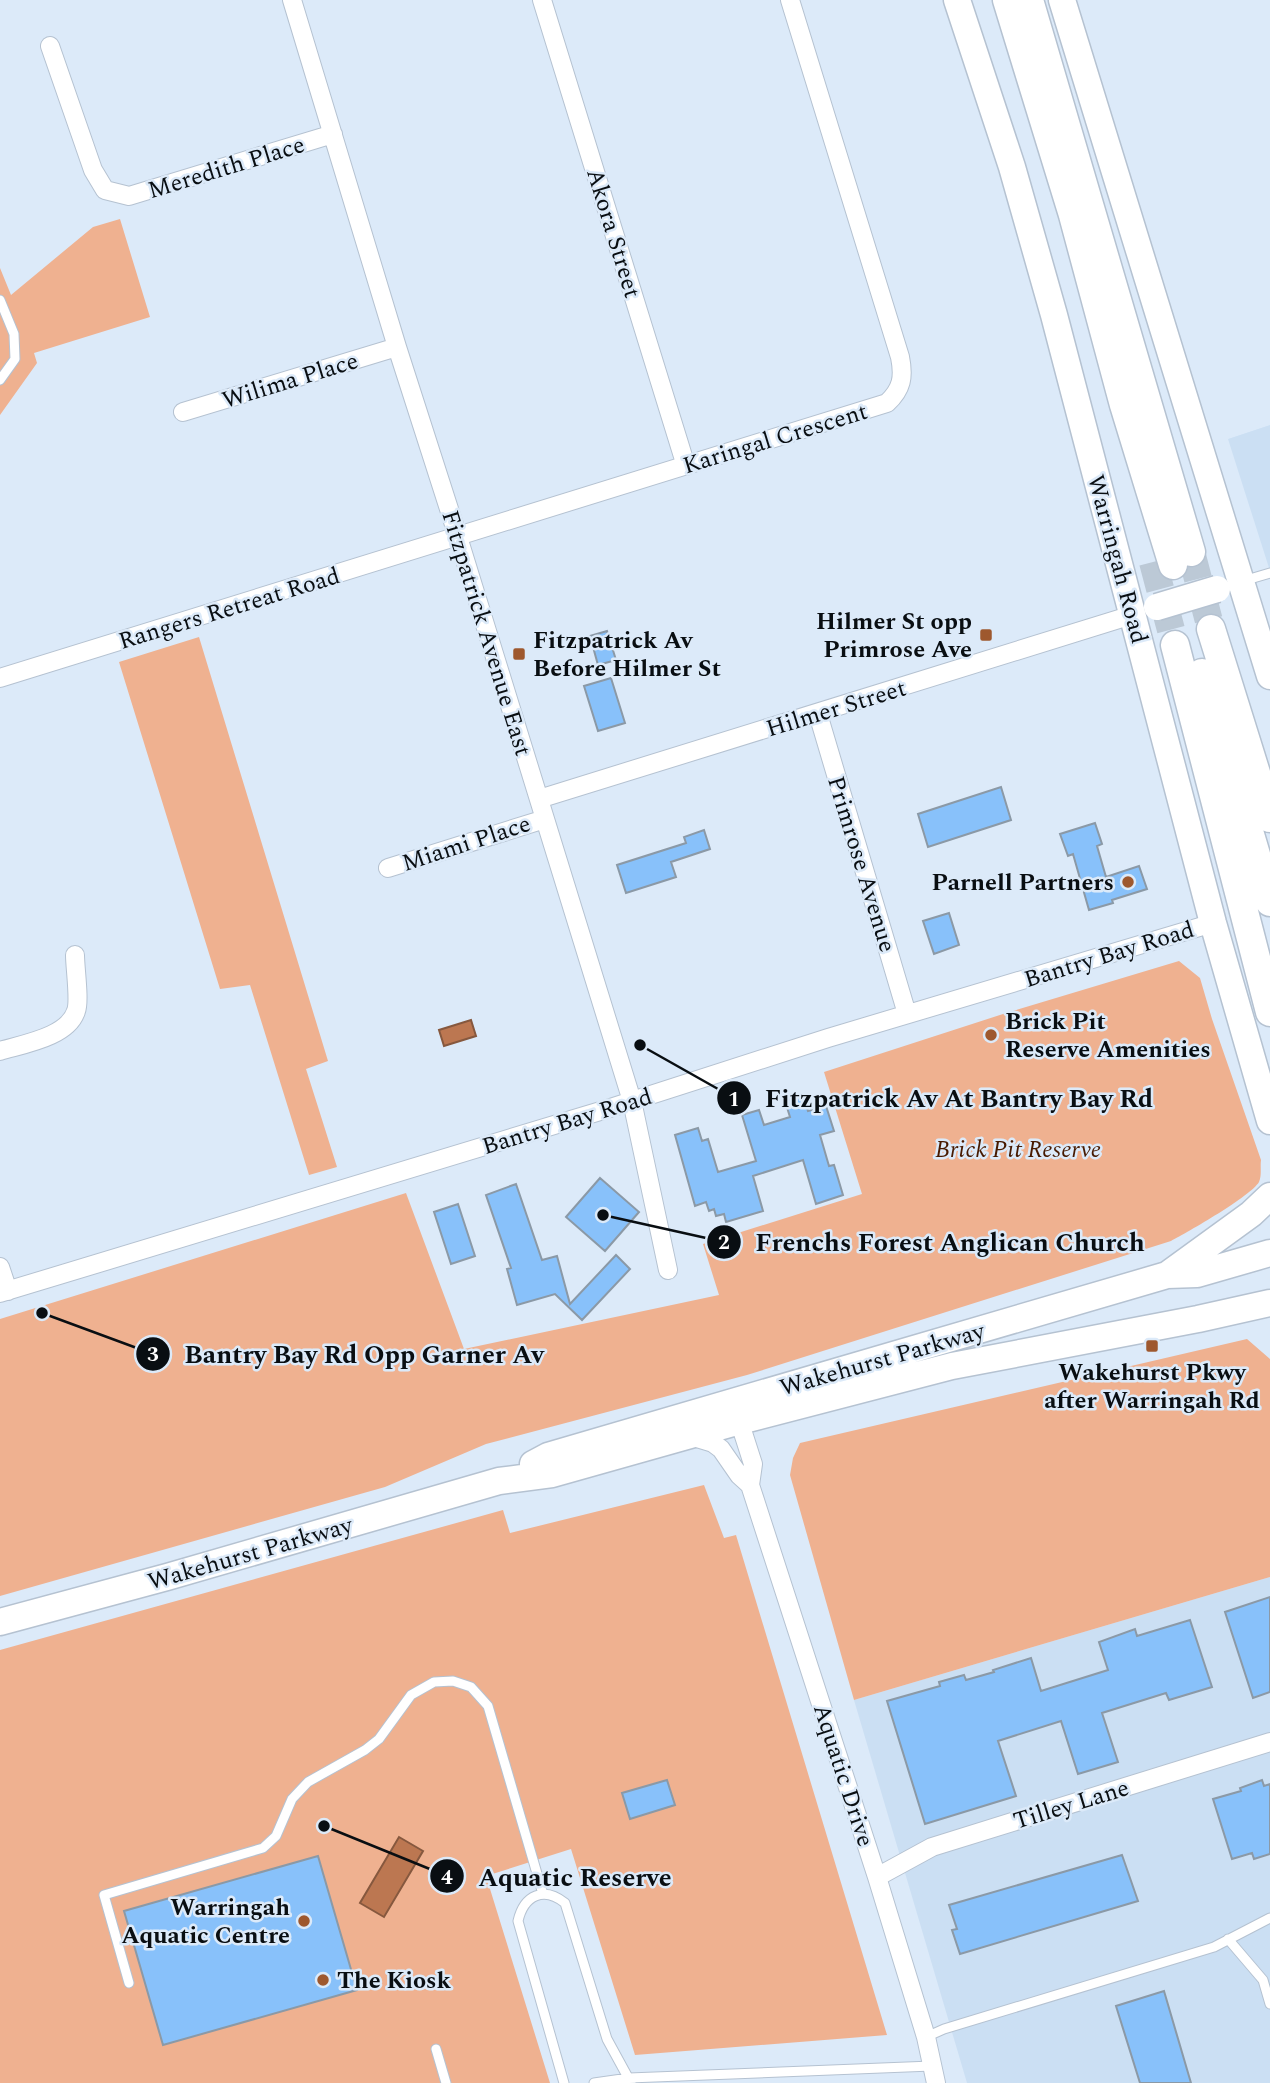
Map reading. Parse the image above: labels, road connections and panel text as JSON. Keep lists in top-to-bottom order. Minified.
{"streets":{"highway":["Warringah Road"],"main road":["Wakehurst Parkway"],"street":["Meredith Place","Akora Street","Wilima Place","Karingal Crescent","Rangers Retreat Road","Fitzpatrick Avenue East","Hilmer Street","Miami Place","Primrose Avenue","Bantry Bay Road","Aquatic Drive","Tilley Lane"]},"crossings":[["Meredith Place","Fitzpatrick Avenue East"],["Akora Street","Karingal Crescent"],["Wilima Place","Fitzpatrick Avenue East"],["Karingal Crescent","Rangers Retreat Road"],["Karingal Crescent","Fitzpatrick Avenue East"],["Warringah Road","Hilmer Street"],["Warringah Road","Bantry Bay Road"],["Rangers Retreat Road","Fitzpatrick Avenue East"],["Fitzpatrick Avenue East","Hilmer Street"],["Fitzpatrick Avenue East","Miami Place"],["Fitzpatrick Avenue East","Bantry Bay Road"],["Hilmer Street","Primrose Avenue"],["Primrose Avenue","Bantry Bay Road"],["Wakehurst Parkway","Aquatic Drive"],["Aquatic Drive","Tilley Lane"]],"parks":["Brick Pit Reserve"],"places":{"transit":["Hilmer St opp Primrose Ave","Fitzpatrick Av Before Hilmer St","Wakehurst Pkwy after Warringah Rd"],"other":["Parnell Partners","Brick Pit Reserve Amenities","Fitzpatrick Av At Bantry Bay Rd","Frenchs Forest Anglican Church","Bantry Bay Rd Opp Garner Av","Aquatic Reserve","Warringah Aquatic Centre","The Kiosk"]}}
